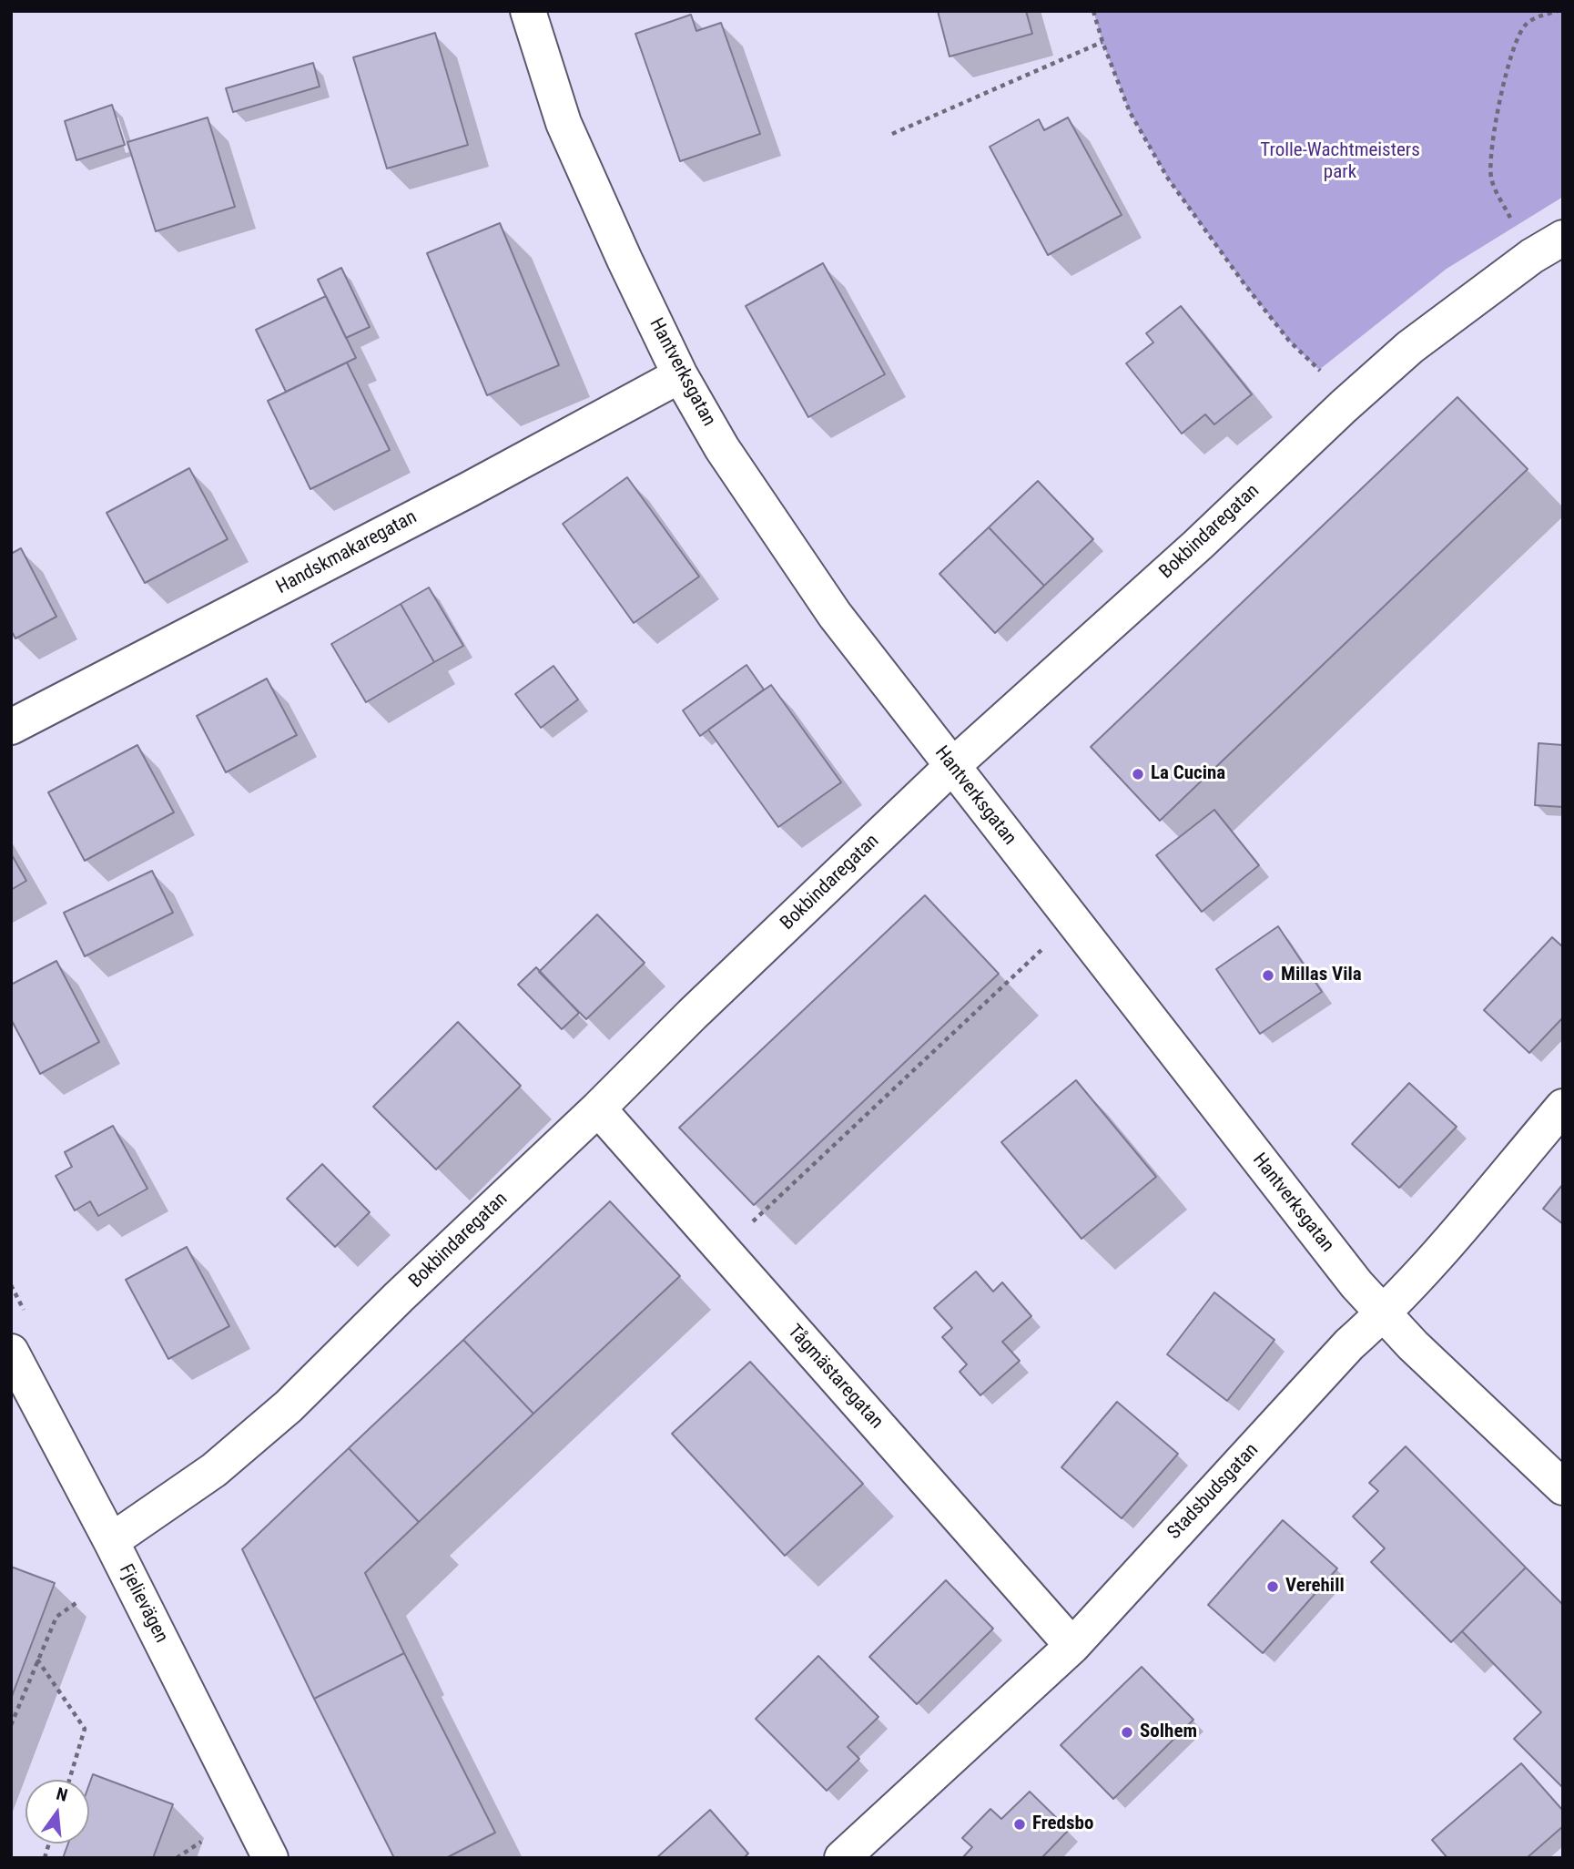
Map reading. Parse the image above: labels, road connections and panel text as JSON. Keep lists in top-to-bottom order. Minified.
{"streets":{"street":["Hantverksgatan","Bokbindaregatan","Handskmakaregatan","Tågmästaregatan","Stadsbudsgatan","Fjelievägen"]},"crossings":[["Hantverksgatan","Bokbindaregatan"],["Hantverksgatan","Handskmakaregatan"],["Hantverksgatan","Stadsbudsgatan"],["Bokbindaregatan","Tågmästaregatan"],["Bokbindaregatan","Fjelievägen"],["Tågmästaregatan","Stadsbudsgatan"]],"parks":["Trolle-Wachtmeisters park"],"places":["La Cucina","Millas Vila","Verehill","Solhem","Fredsbo"],"north":"top"}
